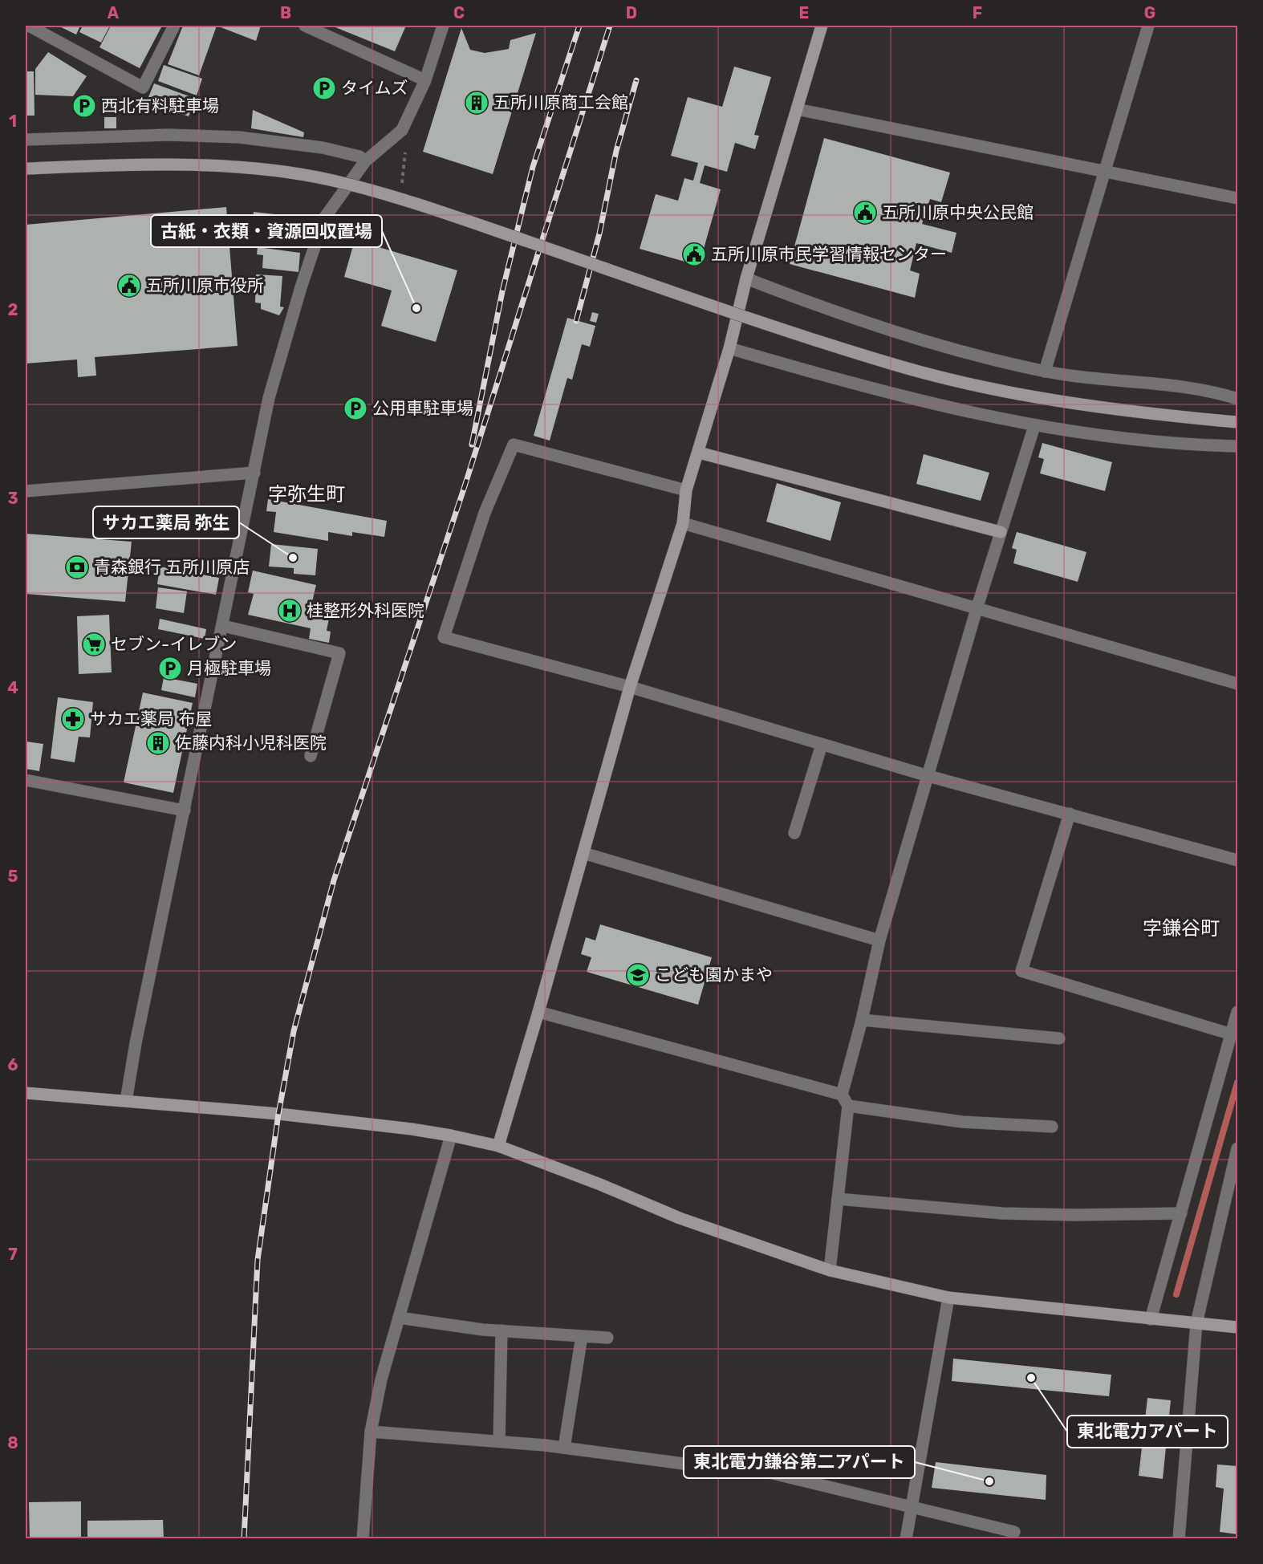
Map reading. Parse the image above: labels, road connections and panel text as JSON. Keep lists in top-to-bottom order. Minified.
{"districts":["字弥生町","字鎌谷町"],"places":{"parking":["タイムズ","西北有料駐車場","公用車駐車場","月極駐車場"],"building":["五所川原商工会館","佐藤内科小児科医院"],"public building":["五所川原中央公民館","五所川原市民学習情報センター","五所川原市役所"],"other":["古紙・衣類・資源回収置場","サカエ薬局 弥生","東北電力アパート","東北電力鎌谷第二アパート"],"bank":["青森銀行 五所川原店"],"hospital":["桂整形外科医院"],"supermarket":["セブン-イレブン"],"pharmacy":["サカエ薬局 布屋"],"school or university":["こども園かまや"]},"grid":{"columns":["A","B","C","D","E","F","G"],"rows":["1","2","3","4","5","6","7","8"]}}
